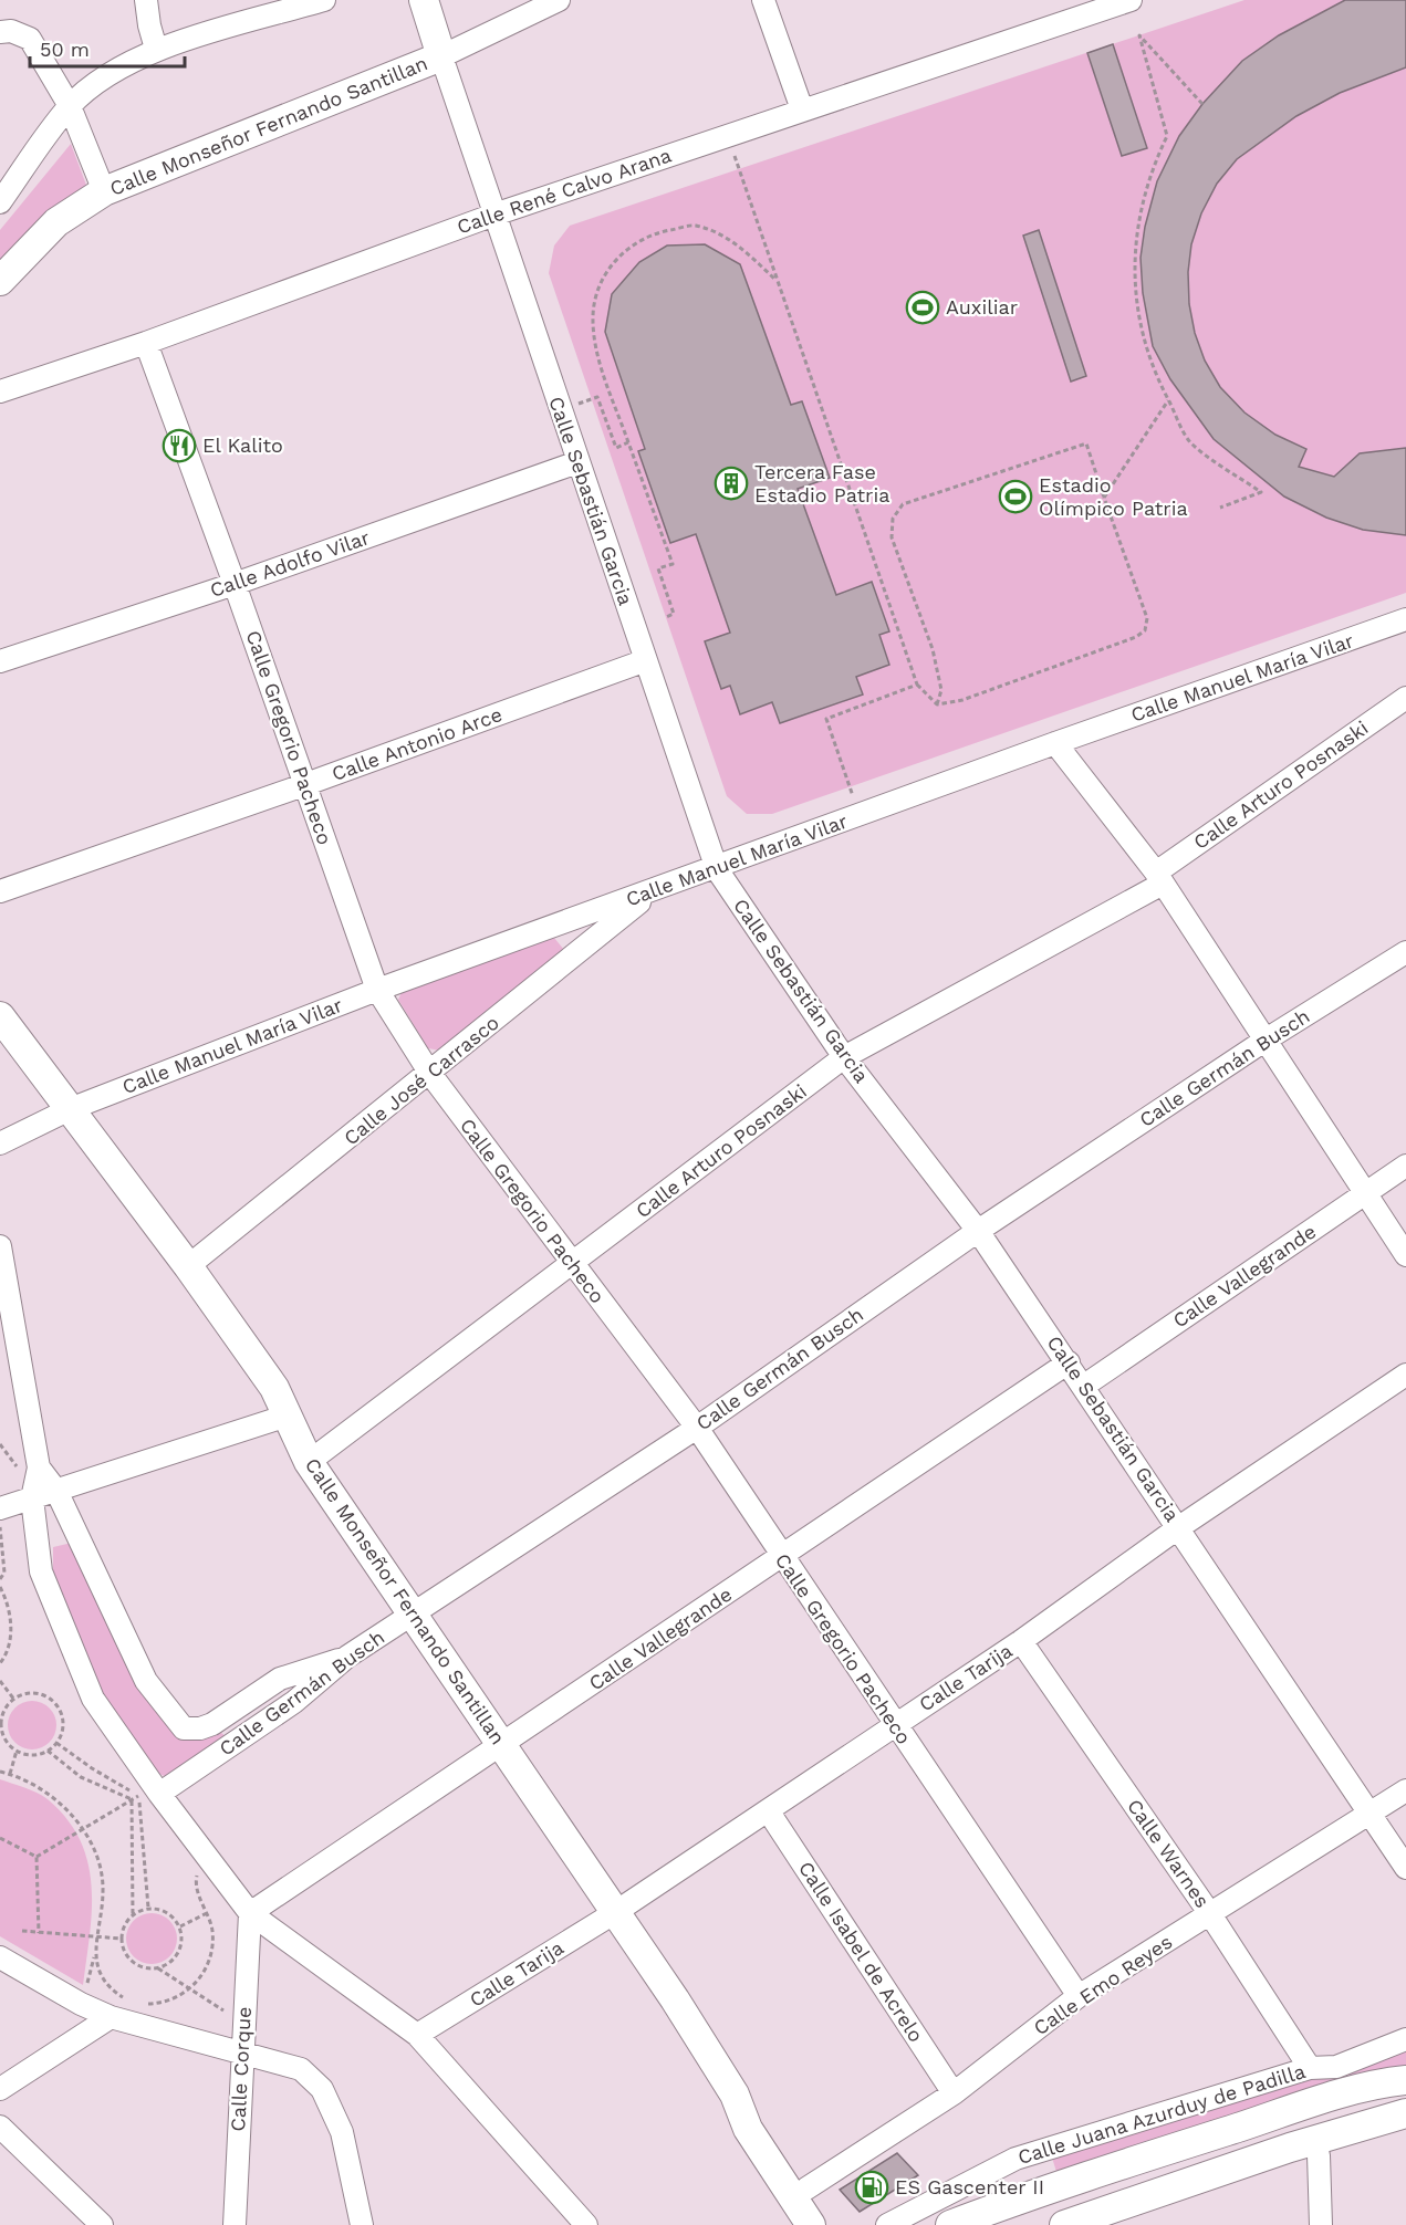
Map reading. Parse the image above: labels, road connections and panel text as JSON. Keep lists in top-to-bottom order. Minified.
{"streets":{"main road":["Calle Monseñor Fernando Santillan","Calle Sebastián Garcia"],"street":["Calle René Calvo Arana","Calle Adolfo Vilar","Calle Manuel María Vilar","Calle Gregorio Pacheco","Calle Antonio Arce","Calle Arturo Posnaski","Calle Germán Busch","Calle José Carrasco","Calle Vallegrande","Calle Tarija","Calle Warnes","Calle Isabel de Acrelo","Calle Emo Reyes","Calle Corque","Calle Juana Azurduy de Padilla"]},"crossings":[["Calle Monseñor Fernando Santillan","Calle Sebastián Garcia"],["Calle Monseñor Fernando Santillan","Calle Manuel María Vilar"],["Calle Monseñor Fernando Santillan","Calle Arturo Posnaski"],["Calle Monseñor Fernando Santillan","Calle Germán Busch"],["Calle Monseñor Fernando Santillan","Calle José Carrasco"],["Calle Monseñor Fernando Santillan","Calle Vallegrande"],["Calle Monseñor Fernando Santillan","Calle Tarija"],["Calle Monseñor Fernando Santillan","Calle Emo Reyes"],["Calle René Calvo Arana","Calle Sebastián Garcia"],["Calle René Calvo Arana","Calle Gregorio Pacheco"],["Calle Sebastián Garcia","Calle Adolfo Vilar"],["Calle Sebastián Garcia","Calle Manuel María Vilar"],["Calle Sebastián Garcia","Calle Antonio Arce"],["Calle Sebastián Garcia","Calle Arturo Posnaski"],["Calle Sebastián Garcia","Calle Germán Busch"],["Calle Sebastián Garcia","Calle Vallegrande"],["Calle Sebastián Garcia","Calle Tarija"],["Calle Sebastián Garcia","Calle Emo Reyes"],["Calle Adolfo Vilar","Calle Gregorio Pacheco"],["Calle Manuel María Vilar","Calle Gregorio Pacheco"],["Calle Manuel María Vilar","Calle José Carrasco"],["Calle Gregorio Pacheco","Calle Antonio Arce"],["Calle Gregorio Pacheco","Calle Arturo Posnaski"],["Calle Gregorio Pacheco","Calle Germán Busch"],["Calle Gregorio Pacheco","Calle José Carrasco"],["Calle Gregorio Pacheco","Calle Vallegrande"],["Calle Gregorio Pacheco","Calle Tarija"],["Calle Gregorio Pacheco","Calle Emo Reyes"],["Calle Vallegrande","Calle Corque"],["Calle Tarija","Calle Warnes"],["Calle Tarija","Calle Isabel de Acrelo"],["Calle Warnes","Calle Emo Reyes"],["Calle Warnes","Calle Juana Azurduy de Padilla"],["Calle Isabel de Acrelo","Calle Emo Reyes"]],"places":{"sports":["Auxiliar","Estadio Olímpico Patria"],"restaurant":["El Kalito"],"building":["Tercera Fase Estadio Patria"],"fuel station":["ES Gascenter II"]},"scale_bar":"50 m"}
